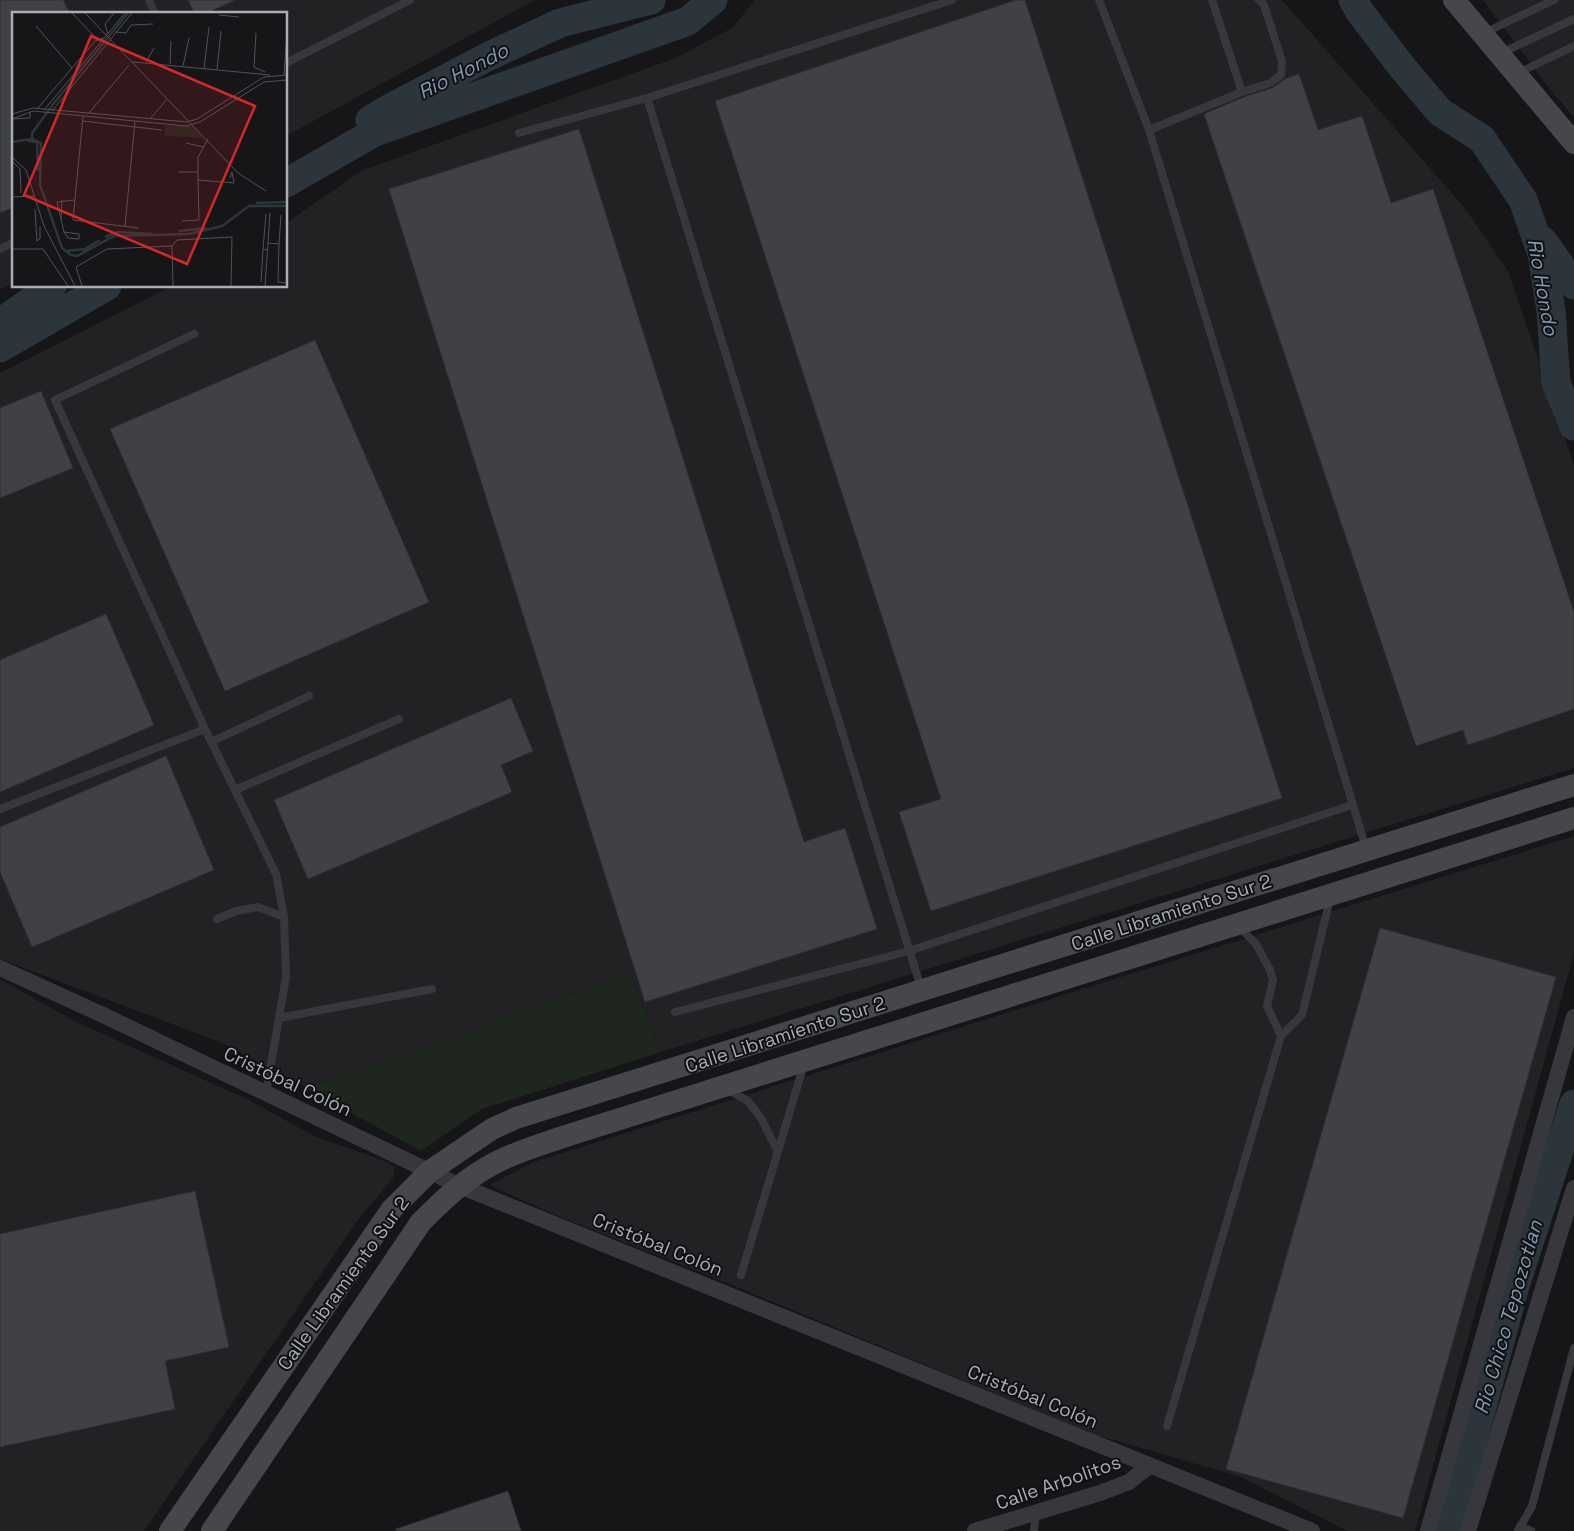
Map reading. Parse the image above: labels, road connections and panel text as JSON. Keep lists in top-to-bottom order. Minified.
{"streets":{"main road":["Calle Libramiento Sur 2"],"street":["Cristóbal Colón","Calle Arbolitos"]},"crossings":[["Calle Libramiento Sur 2","Cristóbal Colón"],["Cristóbal Colón","Calle Arbolitos"]],"water":["Rio Hondo","Rio Chico Tepozotlan"]}
